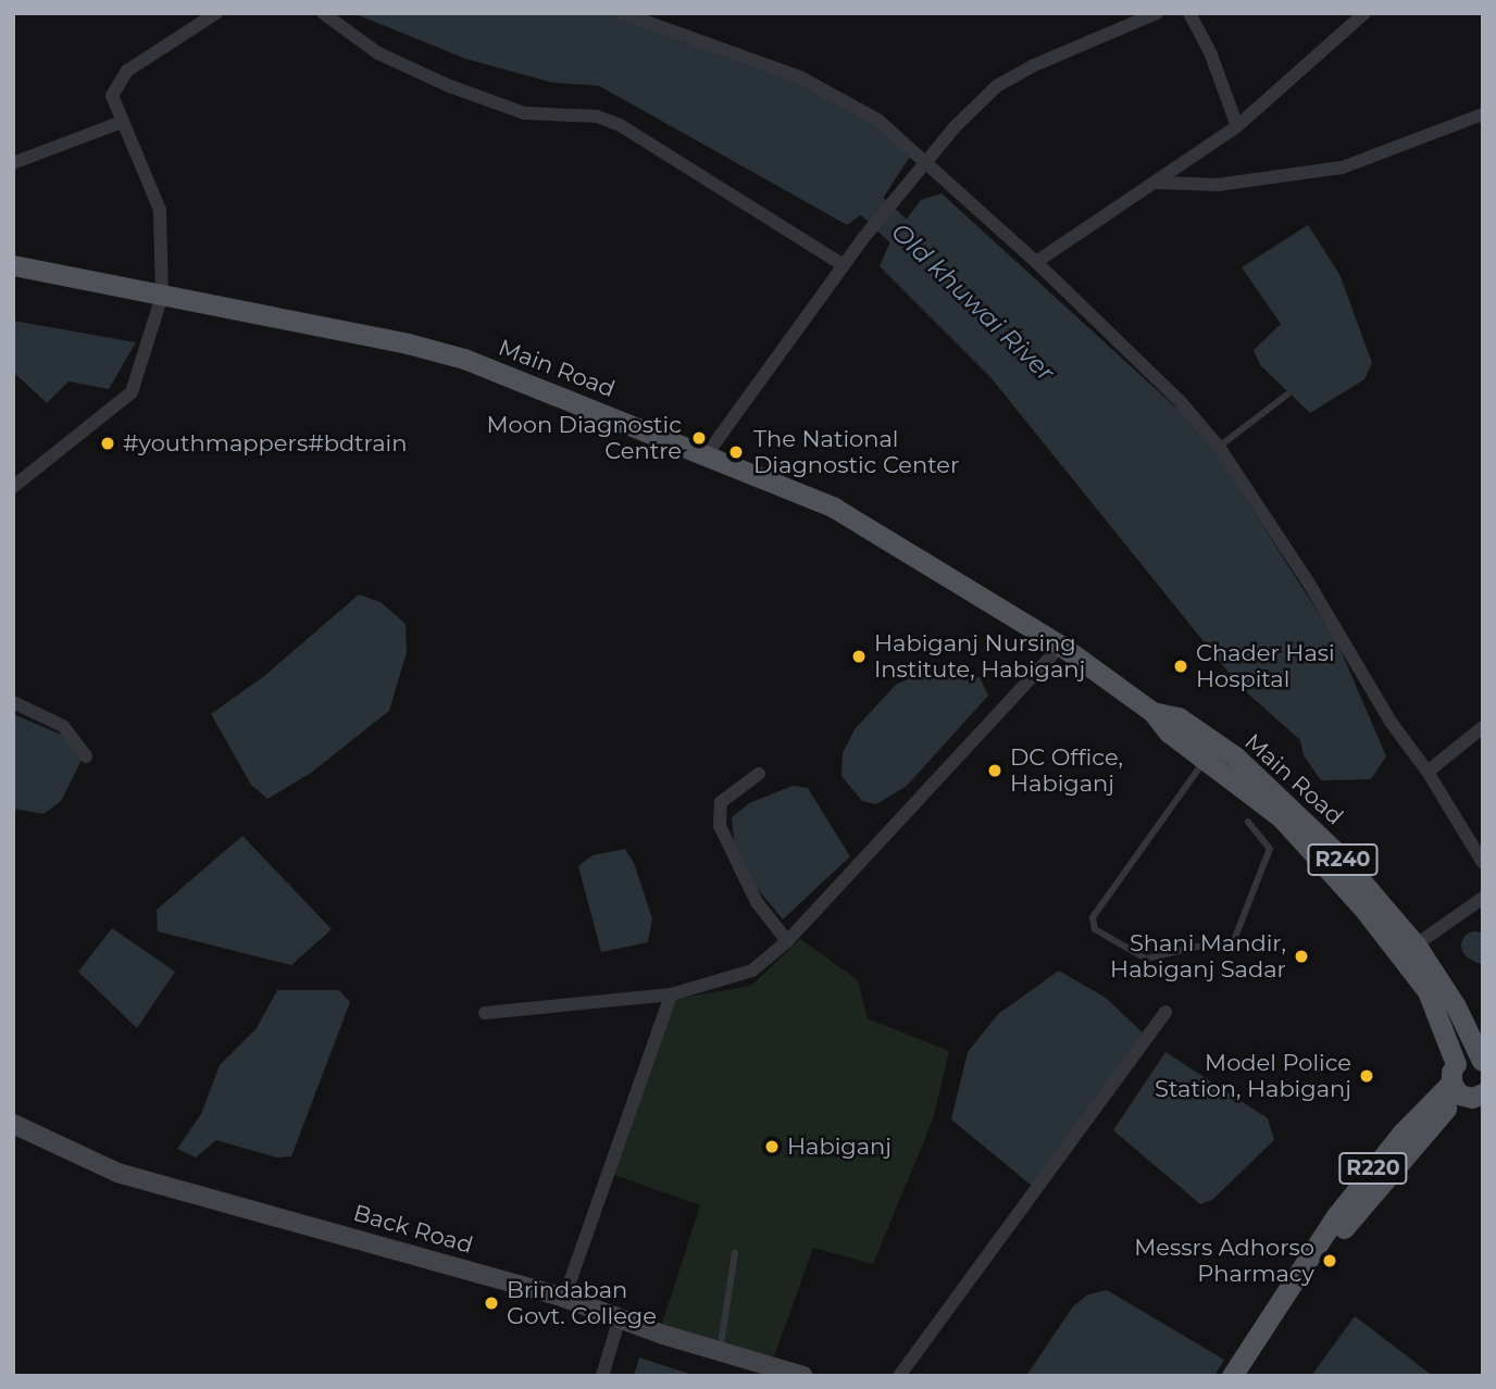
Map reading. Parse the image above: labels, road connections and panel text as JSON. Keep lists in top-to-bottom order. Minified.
{"streets":{"main road":["Main Road","R240","R220"],"street":["Back Road"]},"crossings":[["Main Road","R240"],["Main Road","R220"],["R240","R220"]],"water":["Old khuwai River"],"places":["Moon Diagnostic Centre","#youthmappers#bdtrain","The National Diagnostic Center","Habiganj Nursing Institute, Habiganj","Chader Hasi Hospital","DC Office, Habiganj","Shani Mandir, Habiganj Sadar","Model Police Station, Habiganj","Habiganj","Messrs Adhorso Pharmacy","Brindaban Govt. College"]}
